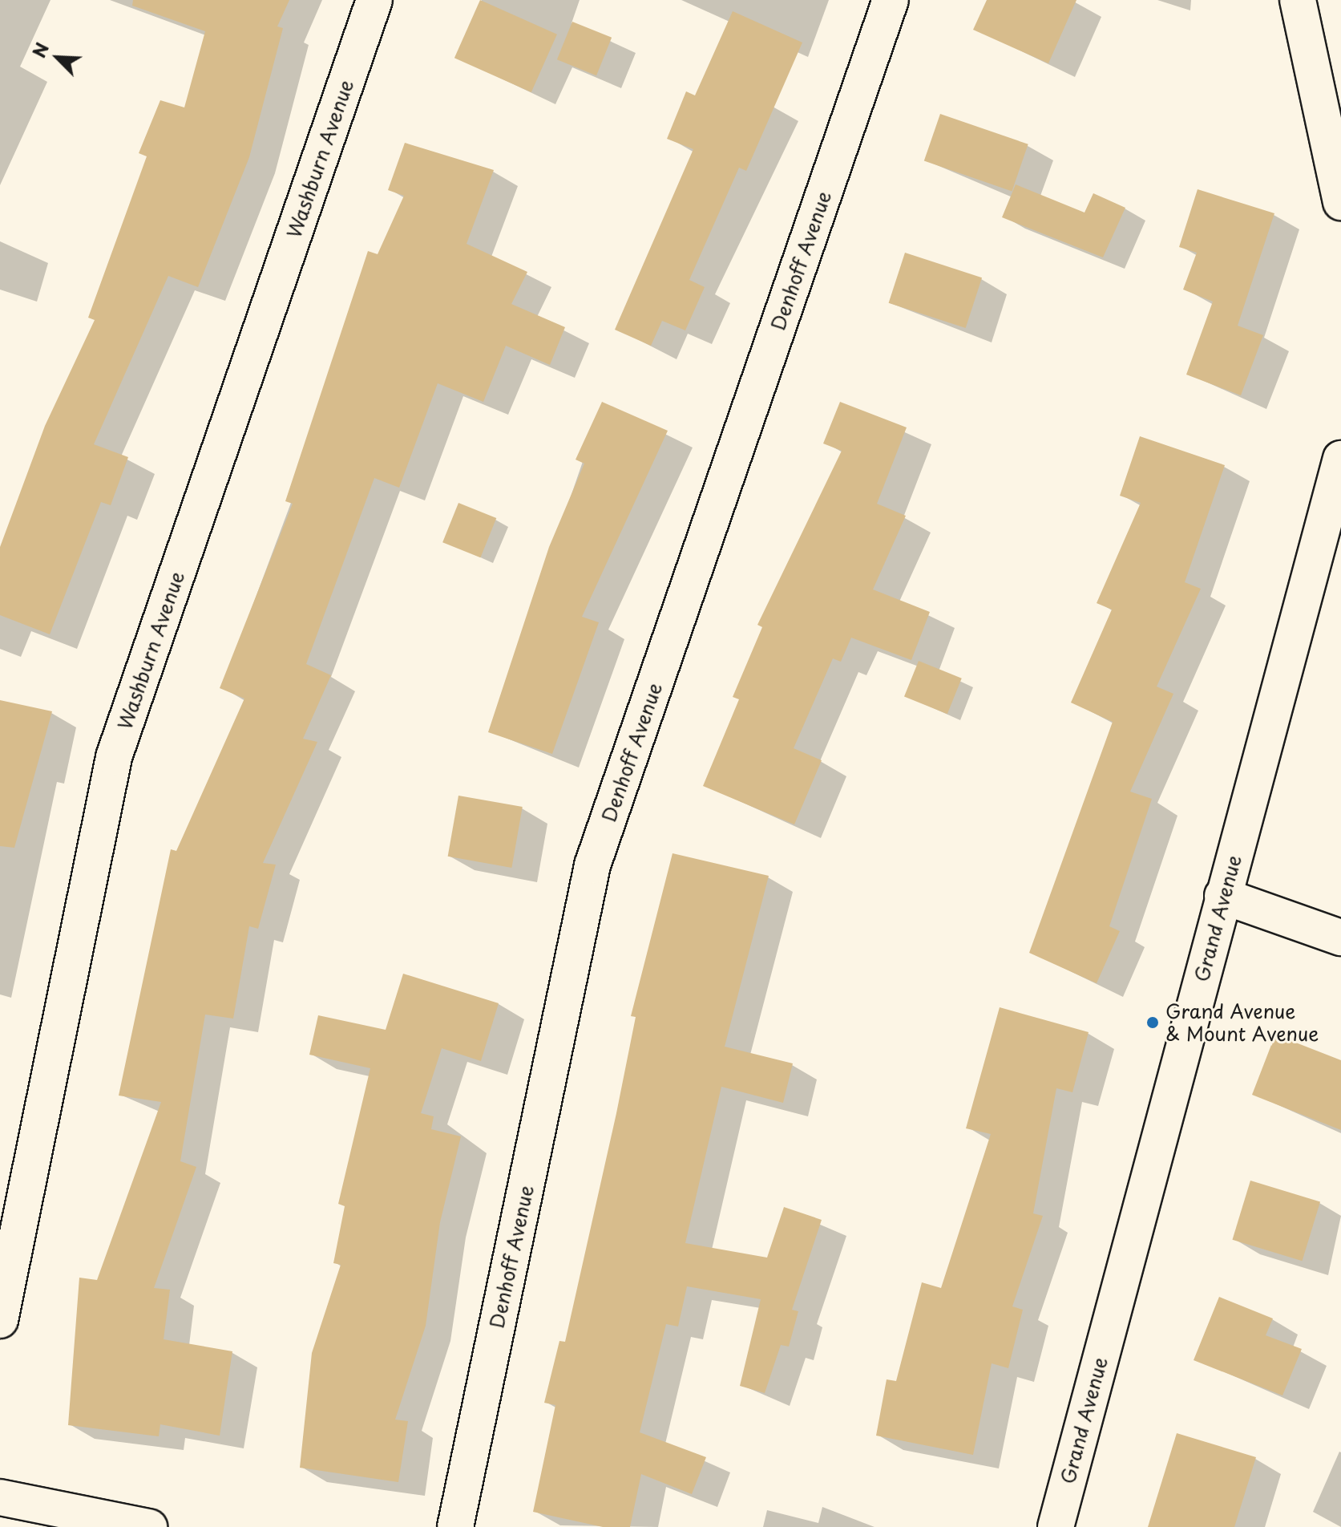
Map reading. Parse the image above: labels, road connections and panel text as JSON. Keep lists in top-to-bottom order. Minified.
{"streets":{"street":["Washburn Avenue","Denhoff Avenue","Grand Avenue"]},"places":["Grand Avenue & Mount Avenue"],"north":"top left"}
